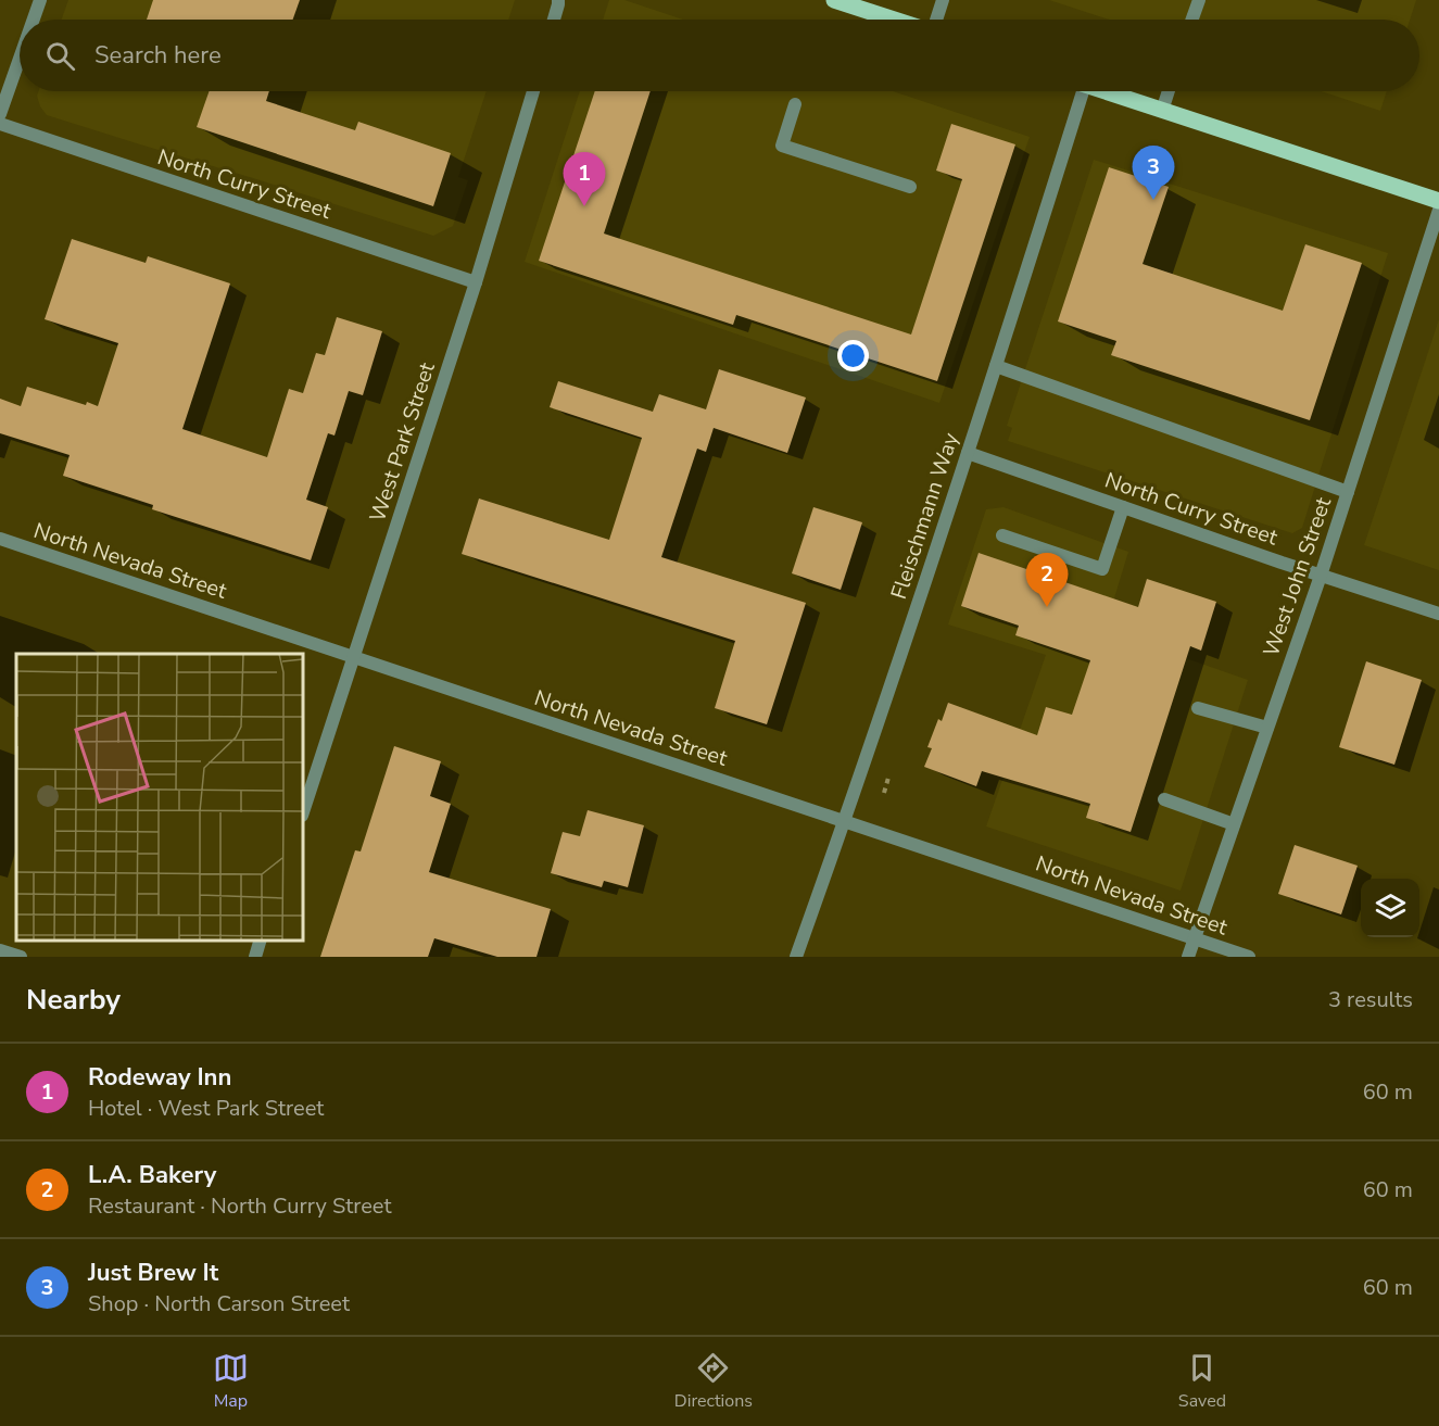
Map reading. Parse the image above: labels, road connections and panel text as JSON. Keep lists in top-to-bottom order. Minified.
{"streets":{"street":["North Curry Street","West Park Street","Fleischmann Way","North Nevada Street","West John Street"]},"crossings":[["North Curry Street","West Park Street"],["North Curry Street","Fleischmann Way"],["North Curry Street","West John Street"],["West Park Street","North Nevada Street"],["Fleischmann Way","North Nevada Street"],["North Nevada Street","West John Street"]],"page":{"search":"Search here","pins":["3","1","2"],"heading":["Nearby","3 results"],"list":[{"mark":"1","name":"Rodeway Inn","note":"Hotel · West Park Street","value":"60 m"},{"mark":"2","name":"L.A. Bakery","note":"Restaurant · North Curry Street","value":"60 m"},{"mark":"3","name":"Just Brew It","note":"Shop · North Carson Street","value":"60 m"}],"nav":["Map","Directions","Saved"]}}
